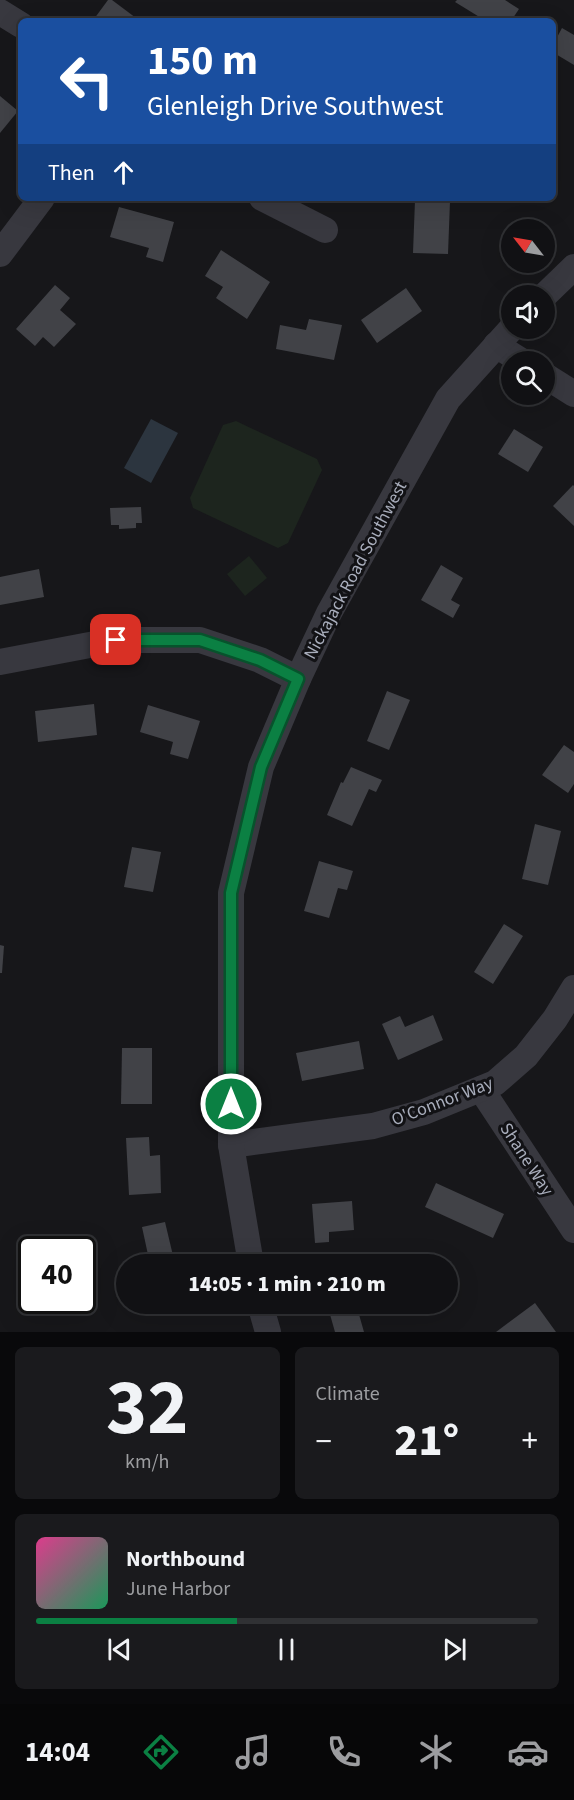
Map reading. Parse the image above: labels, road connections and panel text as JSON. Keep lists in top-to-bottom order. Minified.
{"streets":{"street":["Nickajack Road Southwest","O'Connor Way","Shane Way"]},"crossings":[["Nickajack Road Southwest","O'Connor Way"],["O'Connor Way","Shane Way"]],"north":"top left","page":{"turn":["150 m","Glenleigh Drive Southwest"],"then":"Then","limit":"40","trip":"14:05 · 1 min · 210 m","tile":[["32","km/h"],"Climate"],"heat":["−","21°","+"],"song":["Northbound","June Harbor"],"tabs":"14:04"}}
